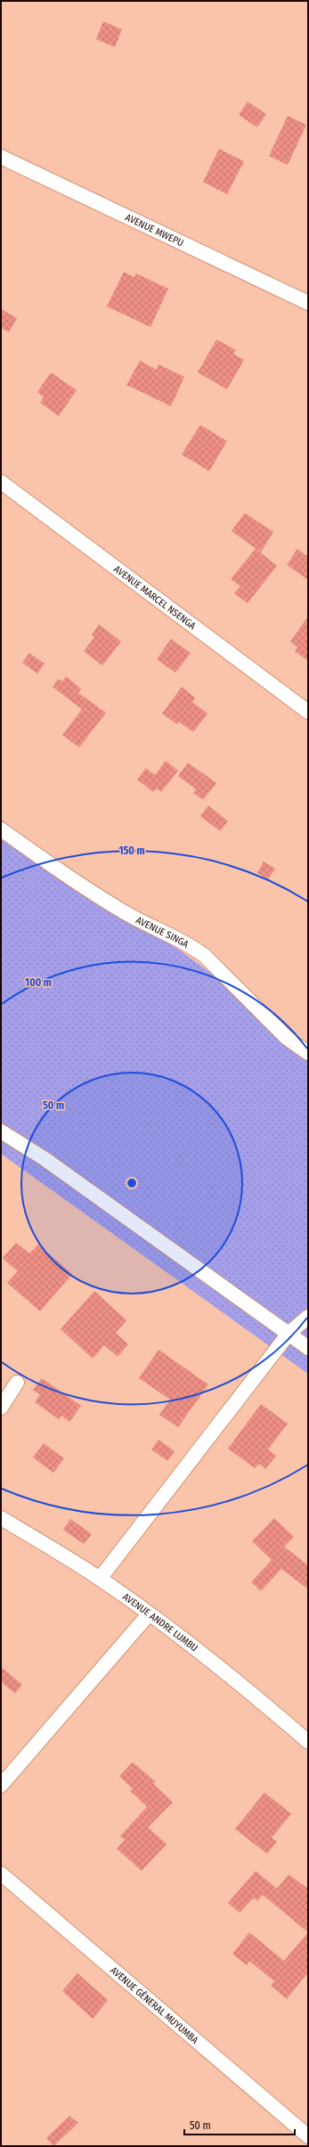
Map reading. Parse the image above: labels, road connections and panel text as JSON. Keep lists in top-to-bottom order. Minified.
{"streets":{"street":["AVENUE MWEPU","AVENUE MARCEL NSENGA","AVENUE SINGA","AVENUE ANDRE LUMBU","AVENUE GÉNERAL MUYUMBA"]},"scale_bar":"50 m","rings":["150 m","100 m","50 m"]}
